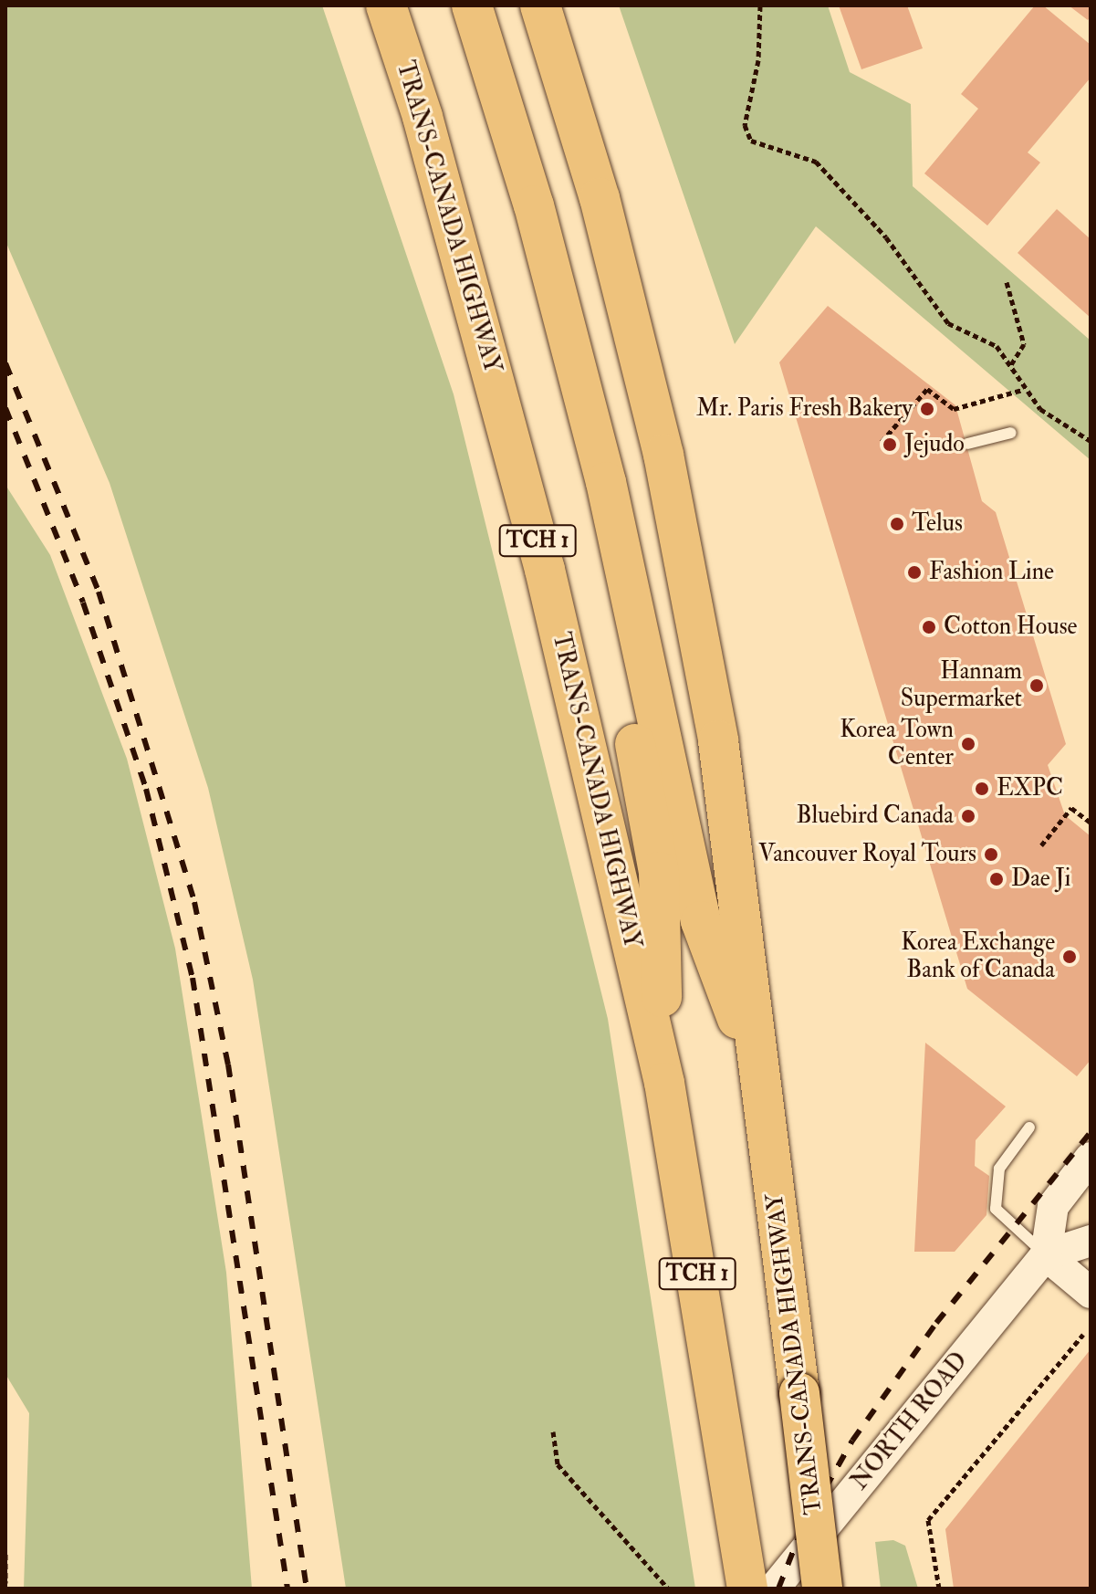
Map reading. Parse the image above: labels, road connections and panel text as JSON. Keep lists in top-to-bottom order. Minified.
{"streets":{"highway":["TRANS-CANADA HIGHWAY","TCH 1"],"main road":["NORTH ROAD"]},"places":["Mr. Paris Fresh Bakery","Jejudo","Telus","Fashion Line","Cotton House","Hannam Supermarket","Korea Town Center","EXPC","Bluebird Canada","Vancouver Royal Tours","Dae Ji","Korea Exchange Bank of Canada"]}
